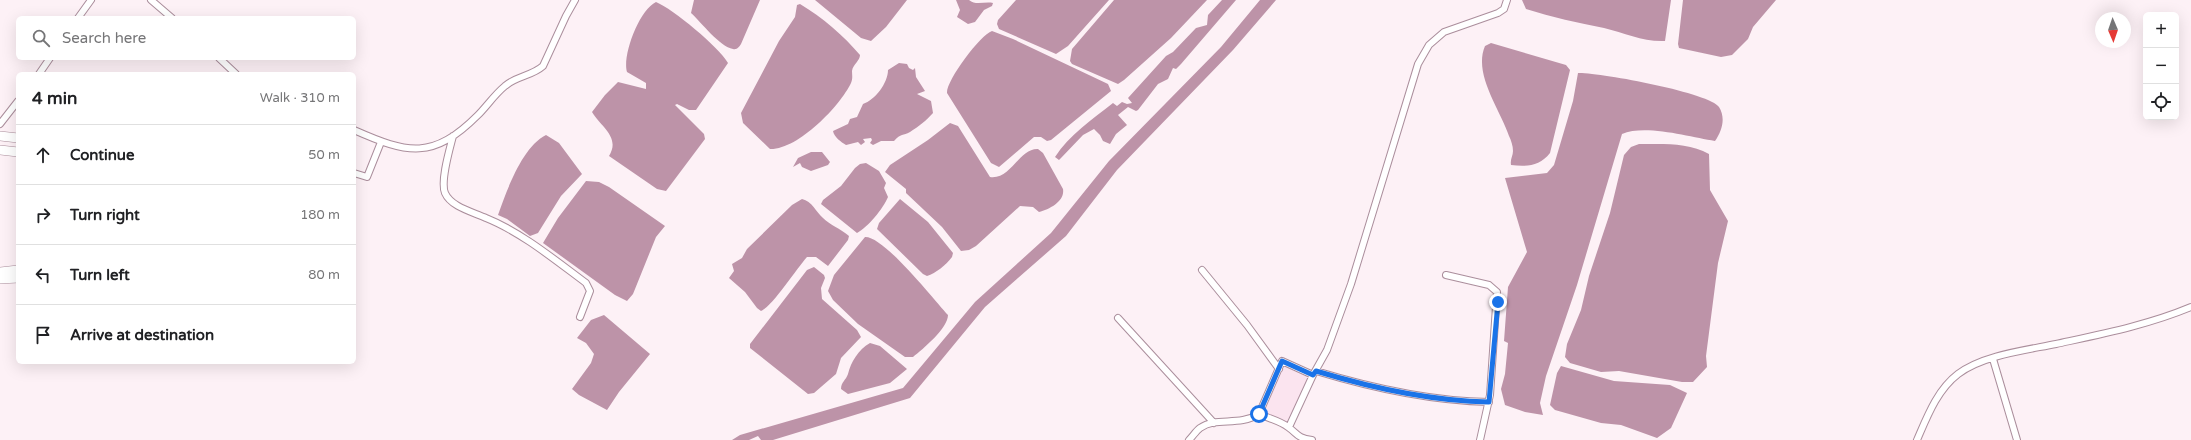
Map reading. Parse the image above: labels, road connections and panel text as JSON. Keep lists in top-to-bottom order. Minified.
{"north":"bottom","page":{"map_buttons":["+","−"],"search":"Search here","heading":["4 min","Walk · 310 m"],"list":[["Continue","50 m"],["Turn right","180 m"],["Turn left","80 m"],"Arrive at destination"]}}
